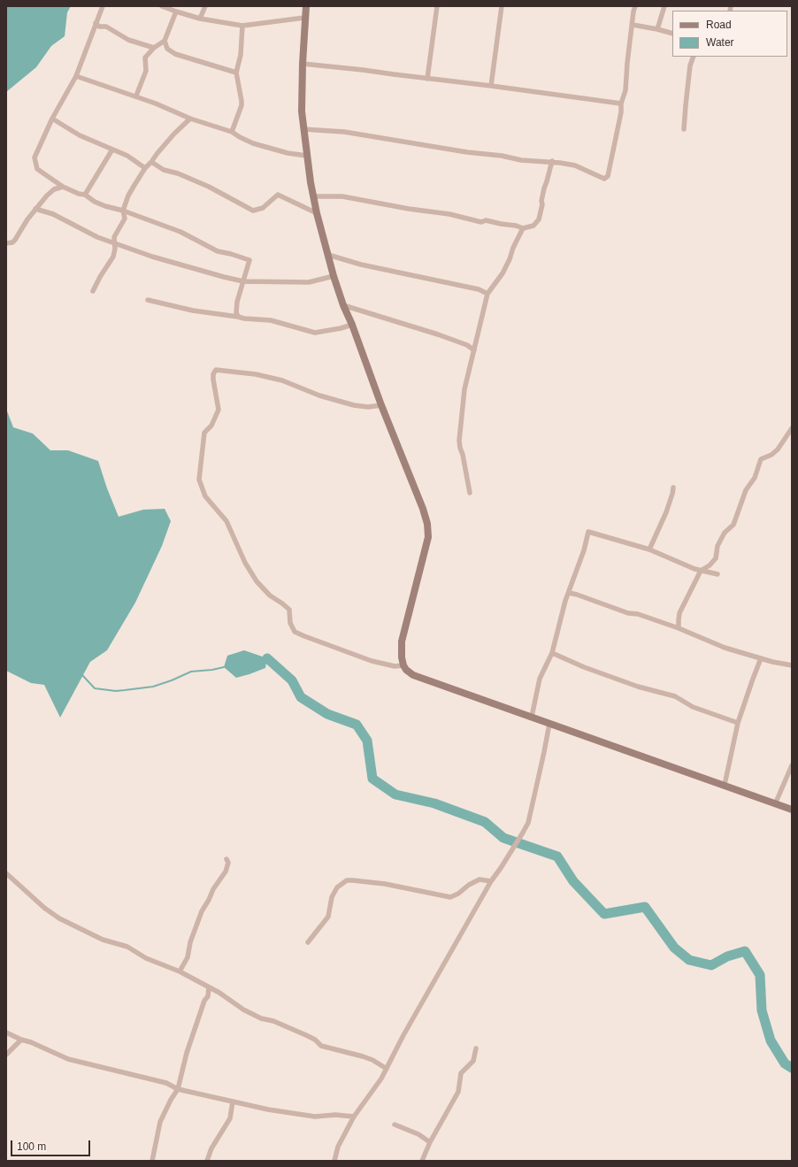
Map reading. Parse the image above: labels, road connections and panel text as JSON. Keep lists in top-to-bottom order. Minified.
{"legend":["Road","Water"],"scale_bar":"100 m"}
